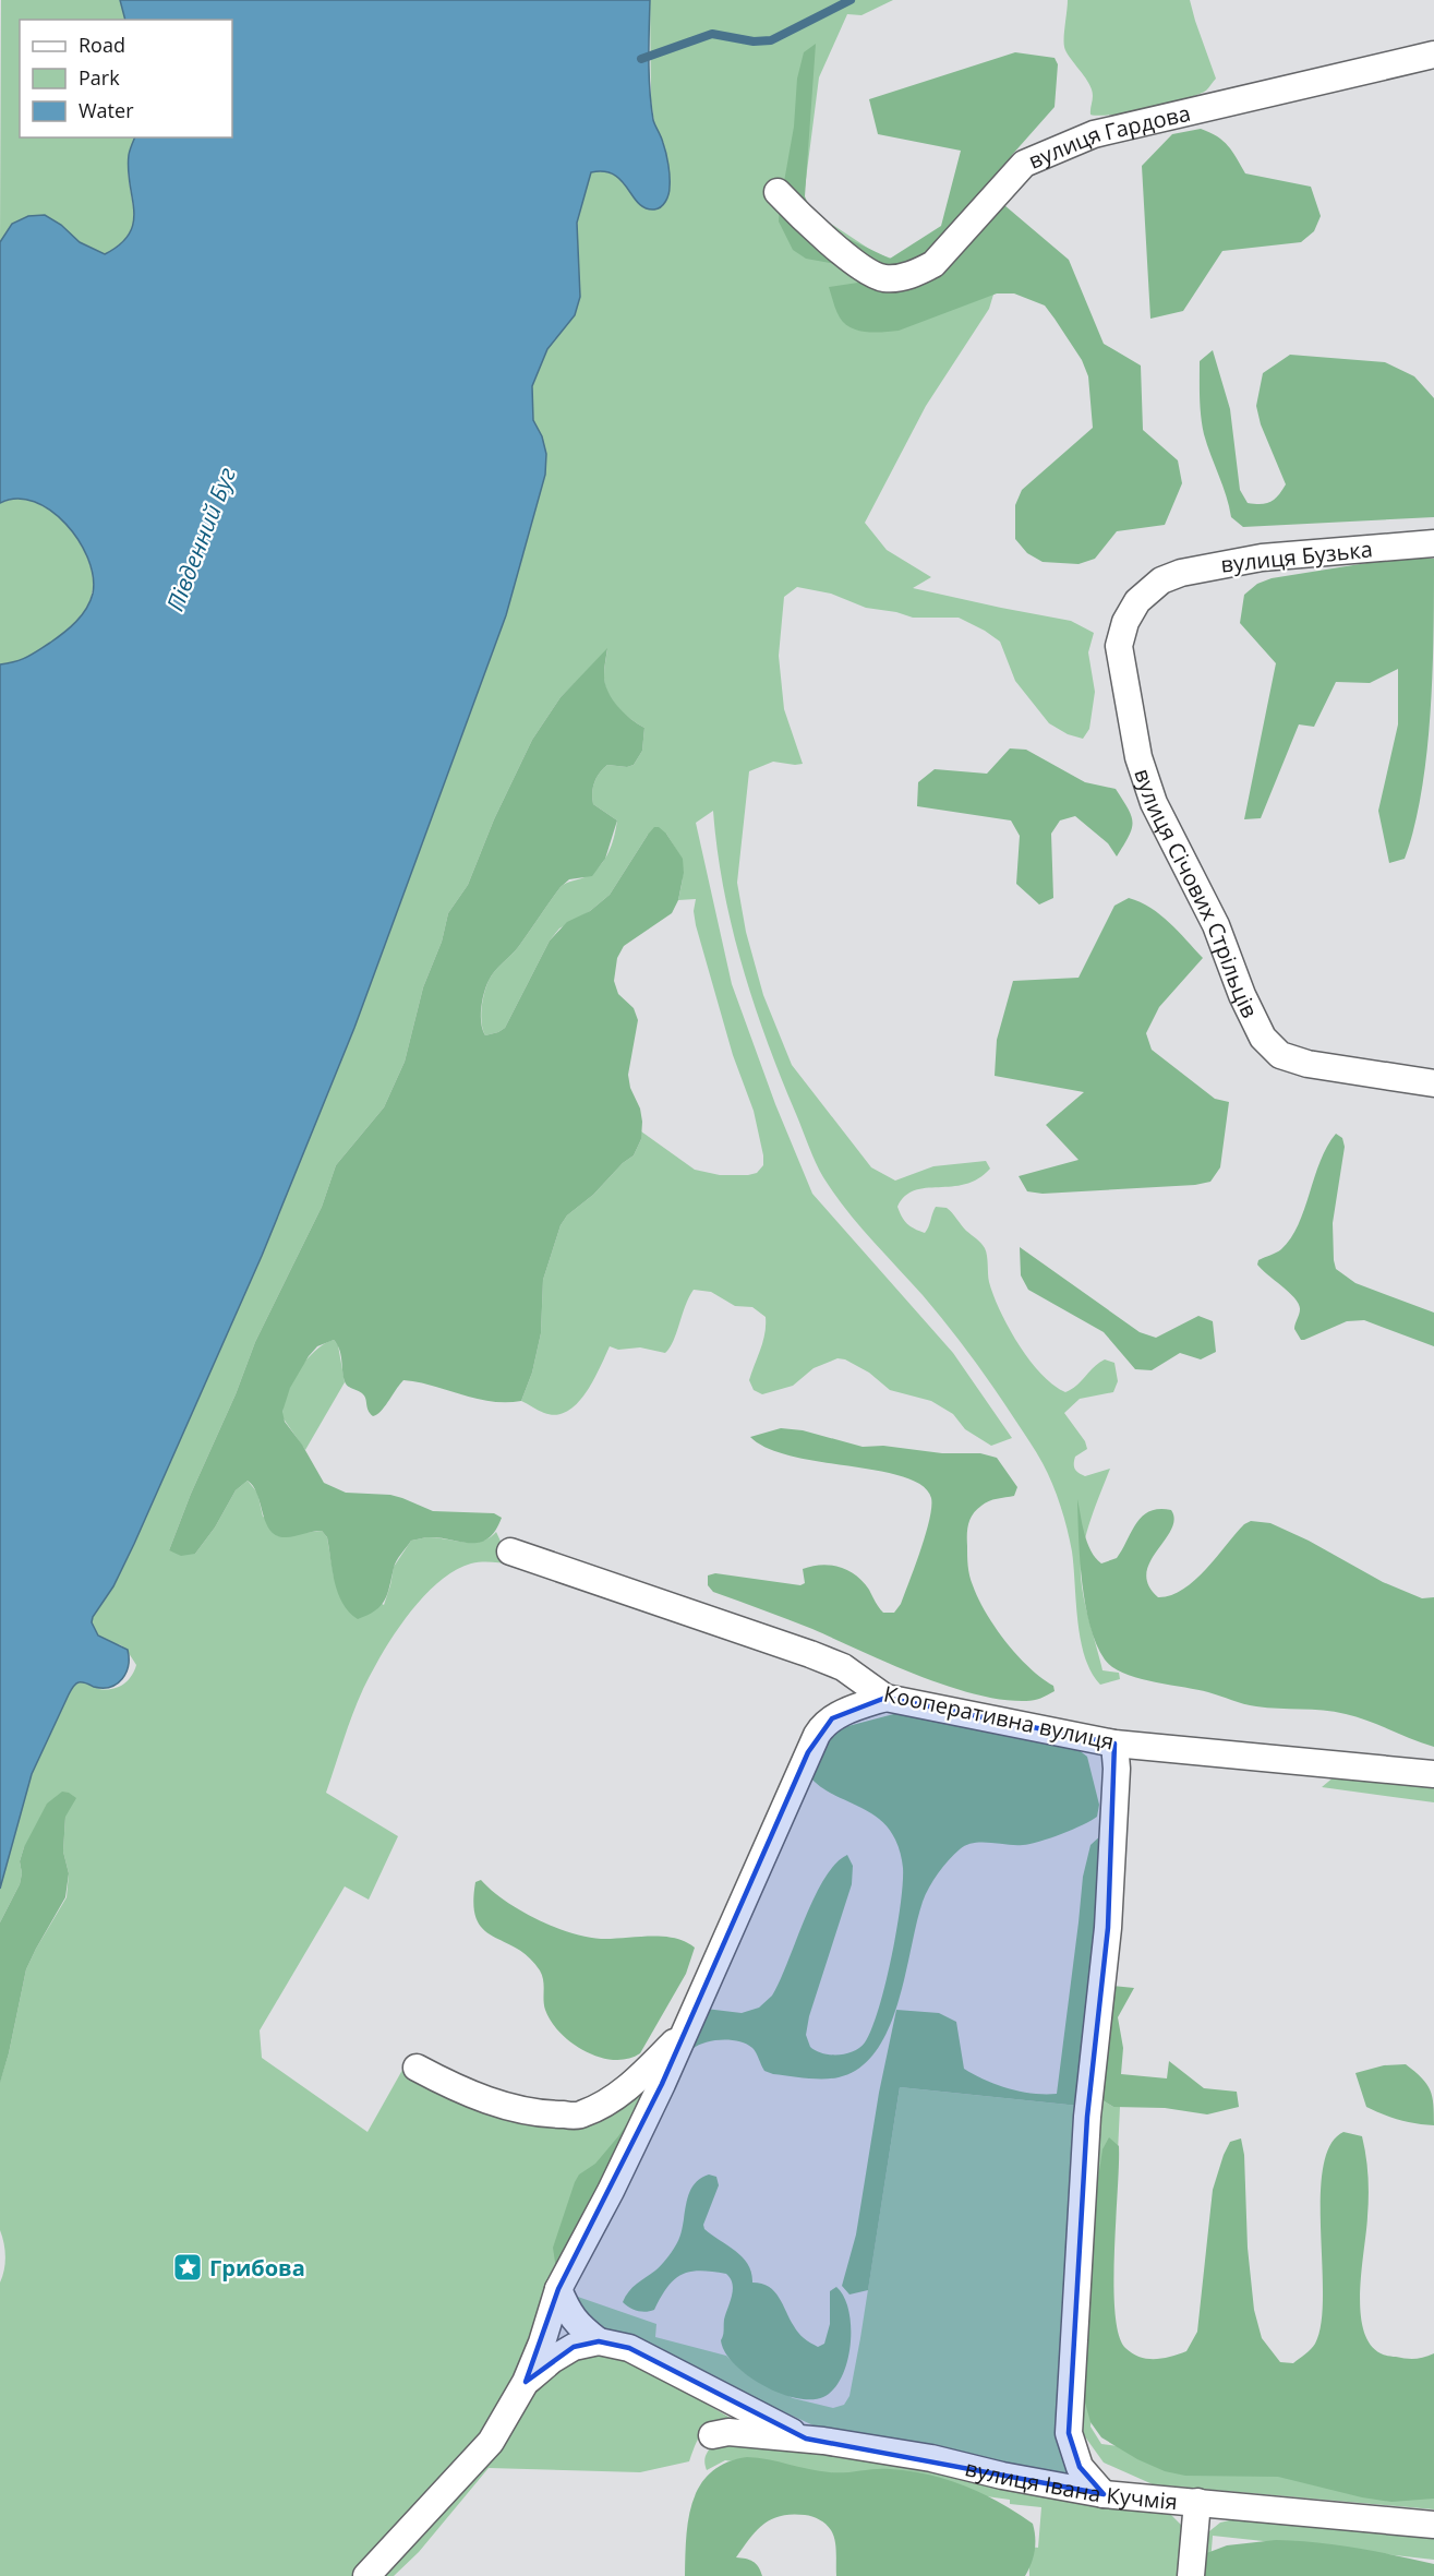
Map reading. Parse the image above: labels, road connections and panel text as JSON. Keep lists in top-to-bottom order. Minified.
{"streets":{"street":["вулиця Гардова","вулиця Бузька","вулиця Січових Стрільців","Кооперативна вулиця","вулиця Івана Кучмія"]},"crossings":[["вулиця Бузька","вулиця Січових Стрільців"]],"water":["Південний Буг"],"places":{"place":["Грибова"]},"legend":["Road","Park","Water"]}
